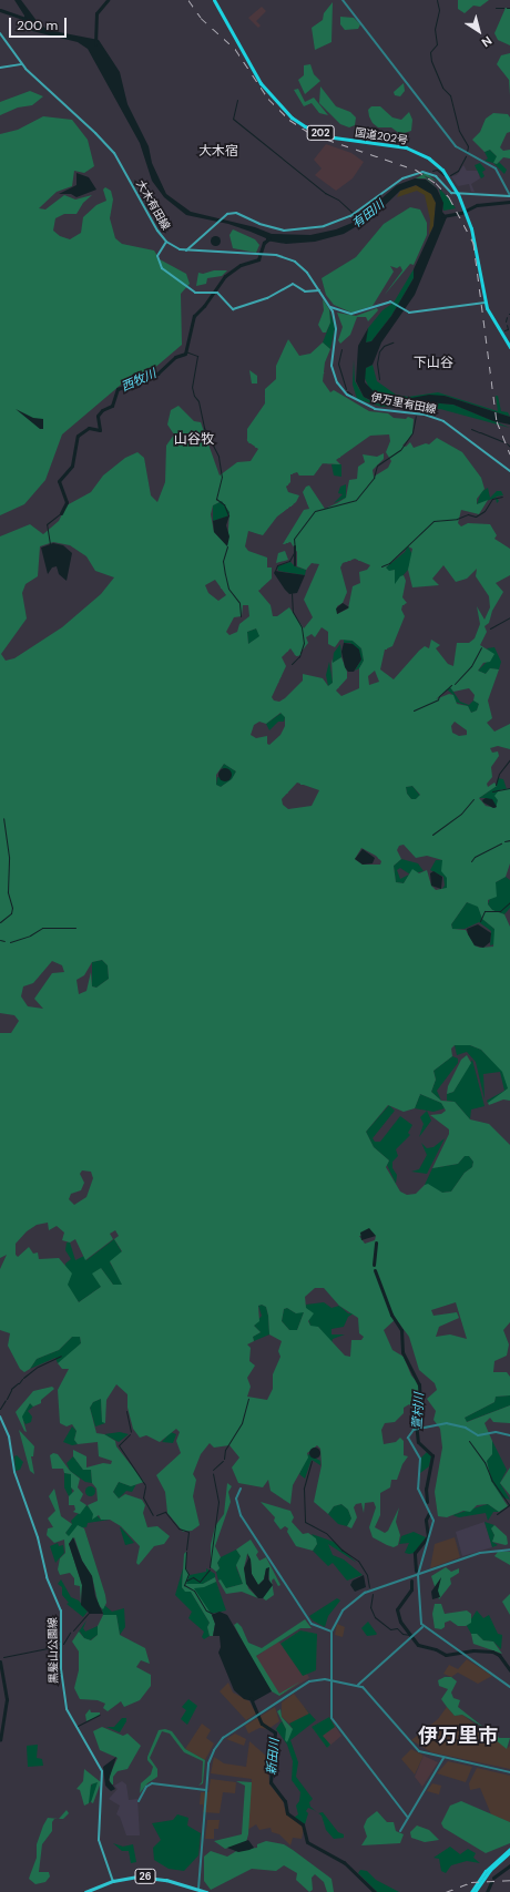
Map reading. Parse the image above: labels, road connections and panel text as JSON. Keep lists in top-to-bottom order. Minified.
{"streets":{"highway":["202","国道202号"],"main road":["大木有田線","伊万里有田線","黒髪山公園線","26"]},"crossings":[["大木有田線","伊万里有田線"],["黒髪山公園線","26"]],"districts":["大木宿","下山谷","山谷牧","伊万里市"],"water":["有田川","西牧川","萱村川","新田川"],"scale_bar":"200 m","north":"bottom right"}
